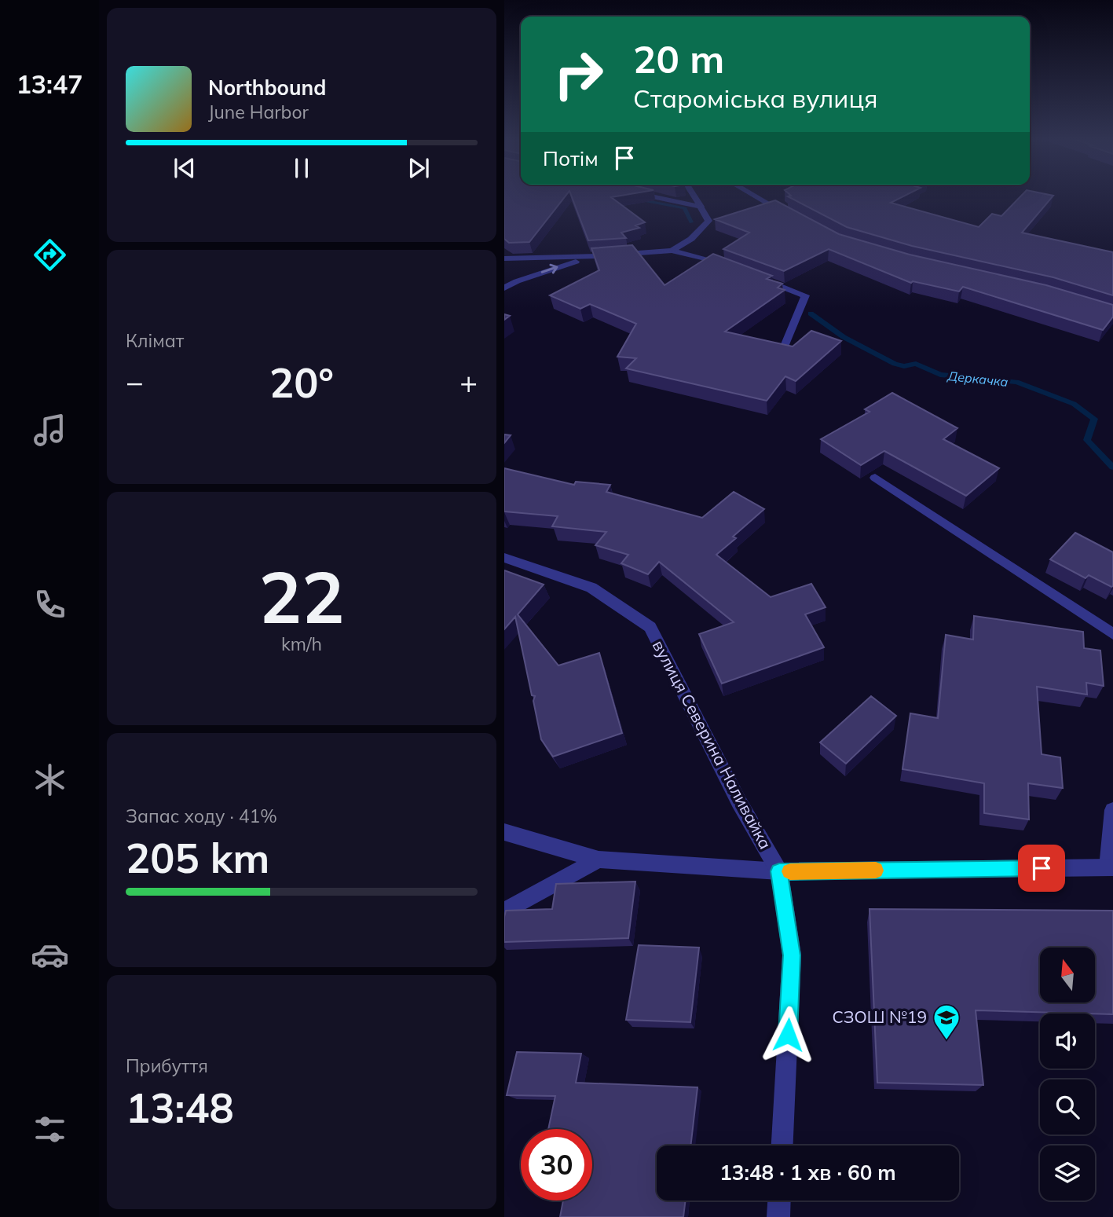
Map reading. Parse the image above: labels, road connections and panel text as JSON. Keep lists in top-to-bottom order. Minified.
{"streets":{"street":["вулиця Северина Наливайка"]},"water":["Деркачка"],"places":{"school or university":["СЗОШ №19"]},"north":"top","page":{"tabs":"13:47","turn":["20 m","Староміська вулиця"],"song":["Northbound","June Harbor"],"then":"Потім","tile":["Клімат",["22","km/h"],["Запас ходу · 41%","205 km"],["Прибуття","13:48"]],"heat":["−","20°","+"],"limit":"30","trip":"13:48 · 1 хв · 60 m"}}
